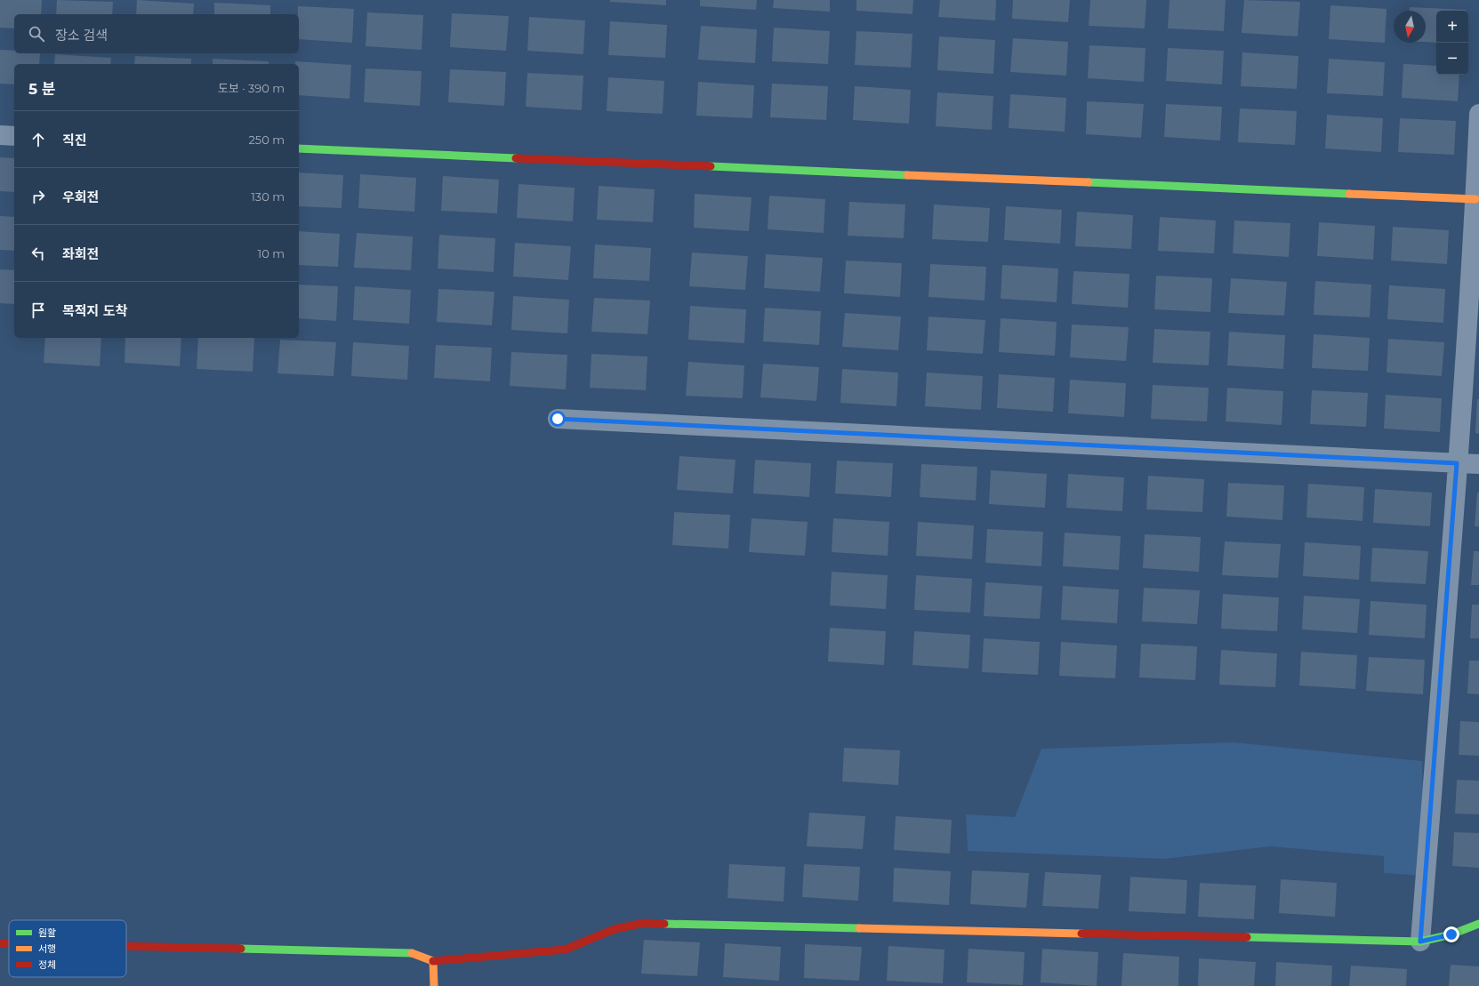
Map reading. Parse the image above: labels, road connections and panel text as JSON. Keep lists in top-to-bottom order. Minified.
{"legend":["원활","서행","정체"],"north":"bottom","page":{"map_buttons":["+","−"],"search":"장소 검색","heading":["5 분","도보 · 390 m"],"list":[["직진","250 m"],["우회전","130 m"],["좌회전","10 m"],"목적지 도착"]}}
